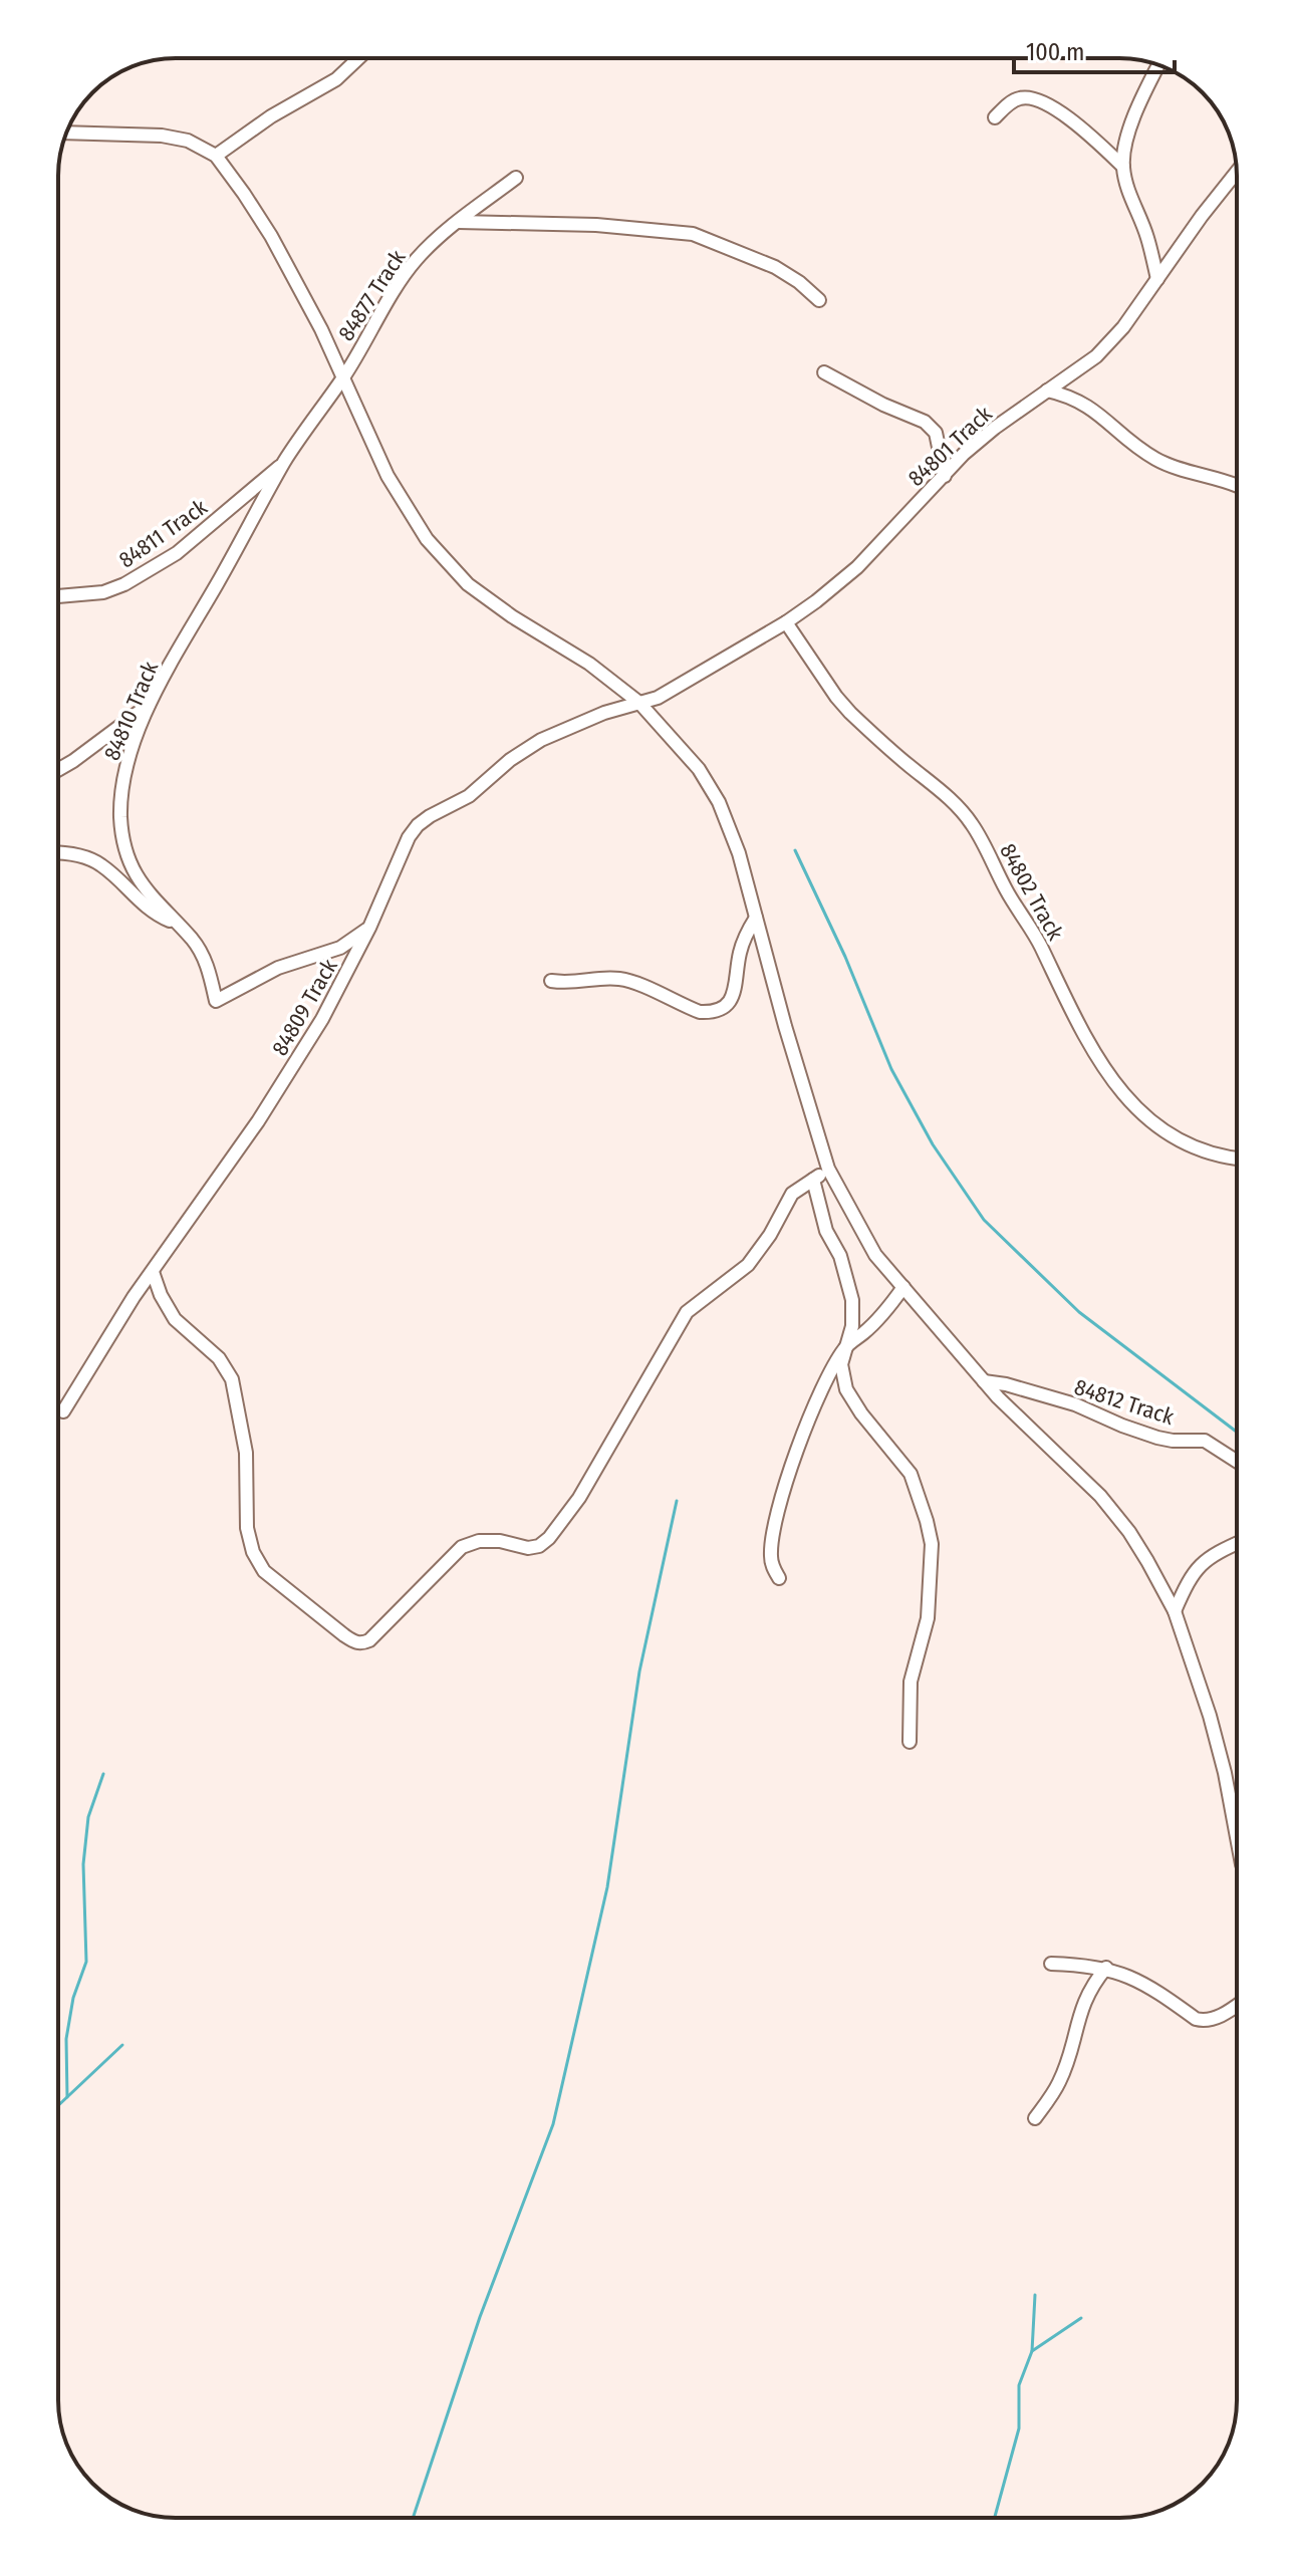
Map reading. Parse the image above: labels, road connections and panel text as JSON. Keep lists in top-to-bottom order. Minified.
{"streets":{"street":["84877 Track","84801 Track","84811 Track","84810 Track","84802 Track","84809 Track","84812 Track"]},"crossings":[["84877 Track","84810 Track"],["84801 Track","84802 Track"],["84801 Track","84809 Track"],["84811 Track","84810 Track"],["84810 Track","84809 Track"]],"scale_bar":"100 m"}
